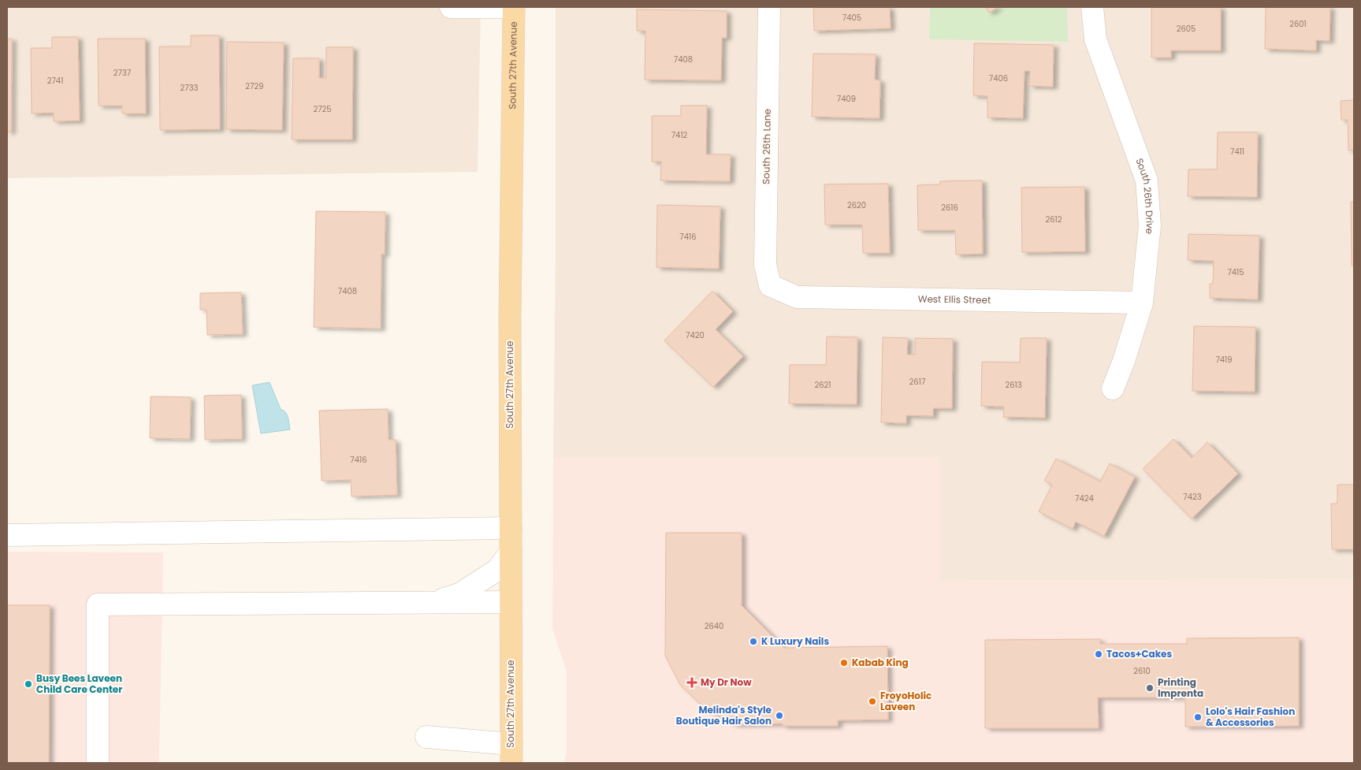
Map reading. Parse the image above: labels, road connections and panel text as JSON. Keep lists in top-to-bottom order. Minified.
{"streets":{"main road":["South 27th Avenue"],"street":["South 26th Lane","South 26th Drive","West Ellis Street"]},"crossings":[["South 26th Lane","West Ellis Street"],["South 26th Drive","West Ellis Street"]],"places":{"other":["K Luxury Nails","Tacos+Cakes","Kabab King","Busy Bees Laveen Child Care Center","Printing Imprenta","FroyoHolic Laveen","Melinda's Style Boutique Hair Salon","Lolo's Hair Fashion & Accessories"],"health":["My Dr Now"]},"house_numbers":["7405","2601","2605","7408","2737","7406","2741","2729","2733","7409","2725","7412","7411","2620","2616","2612","7416","7415","7408","7420","7419","2617","2621","2613","7416","7423","7424","2640","2610"]}
